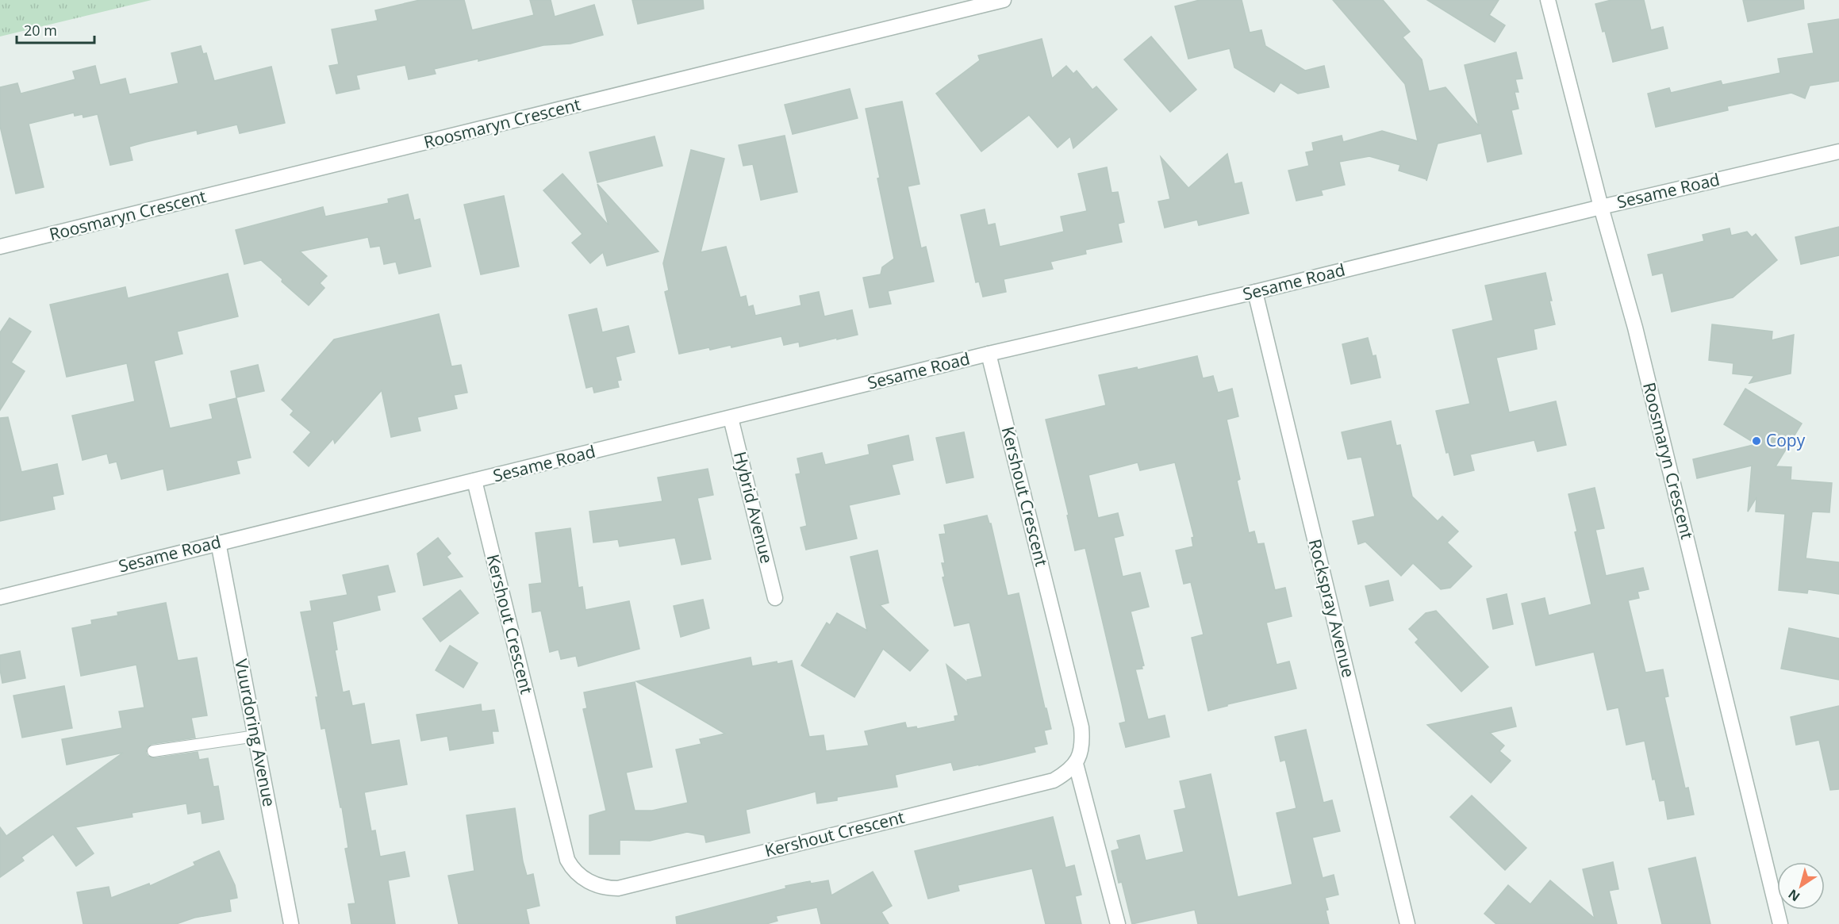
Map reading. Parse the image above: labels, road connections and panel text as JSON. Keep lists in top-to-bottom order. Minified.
{"streets":{"street":["Roosmaryn Crescent","Sesame Road","Kershout Crescent","Hybrid Avenue","Rockspray Avenue","Vuurdoring Avenue"]},"crossings":[["Roosmaryn Crescent","Sesame Road"],["Sesame Road","Kershout Crescent"],["Sesame Road","Hybrid Avenue"],["Sesame Road","Rockspray Avenue"],["Sesame Road","Vuurdoring Avenue"]],"places":["Copy"],"scale_bar":"20 m","north":"bottom left"}
